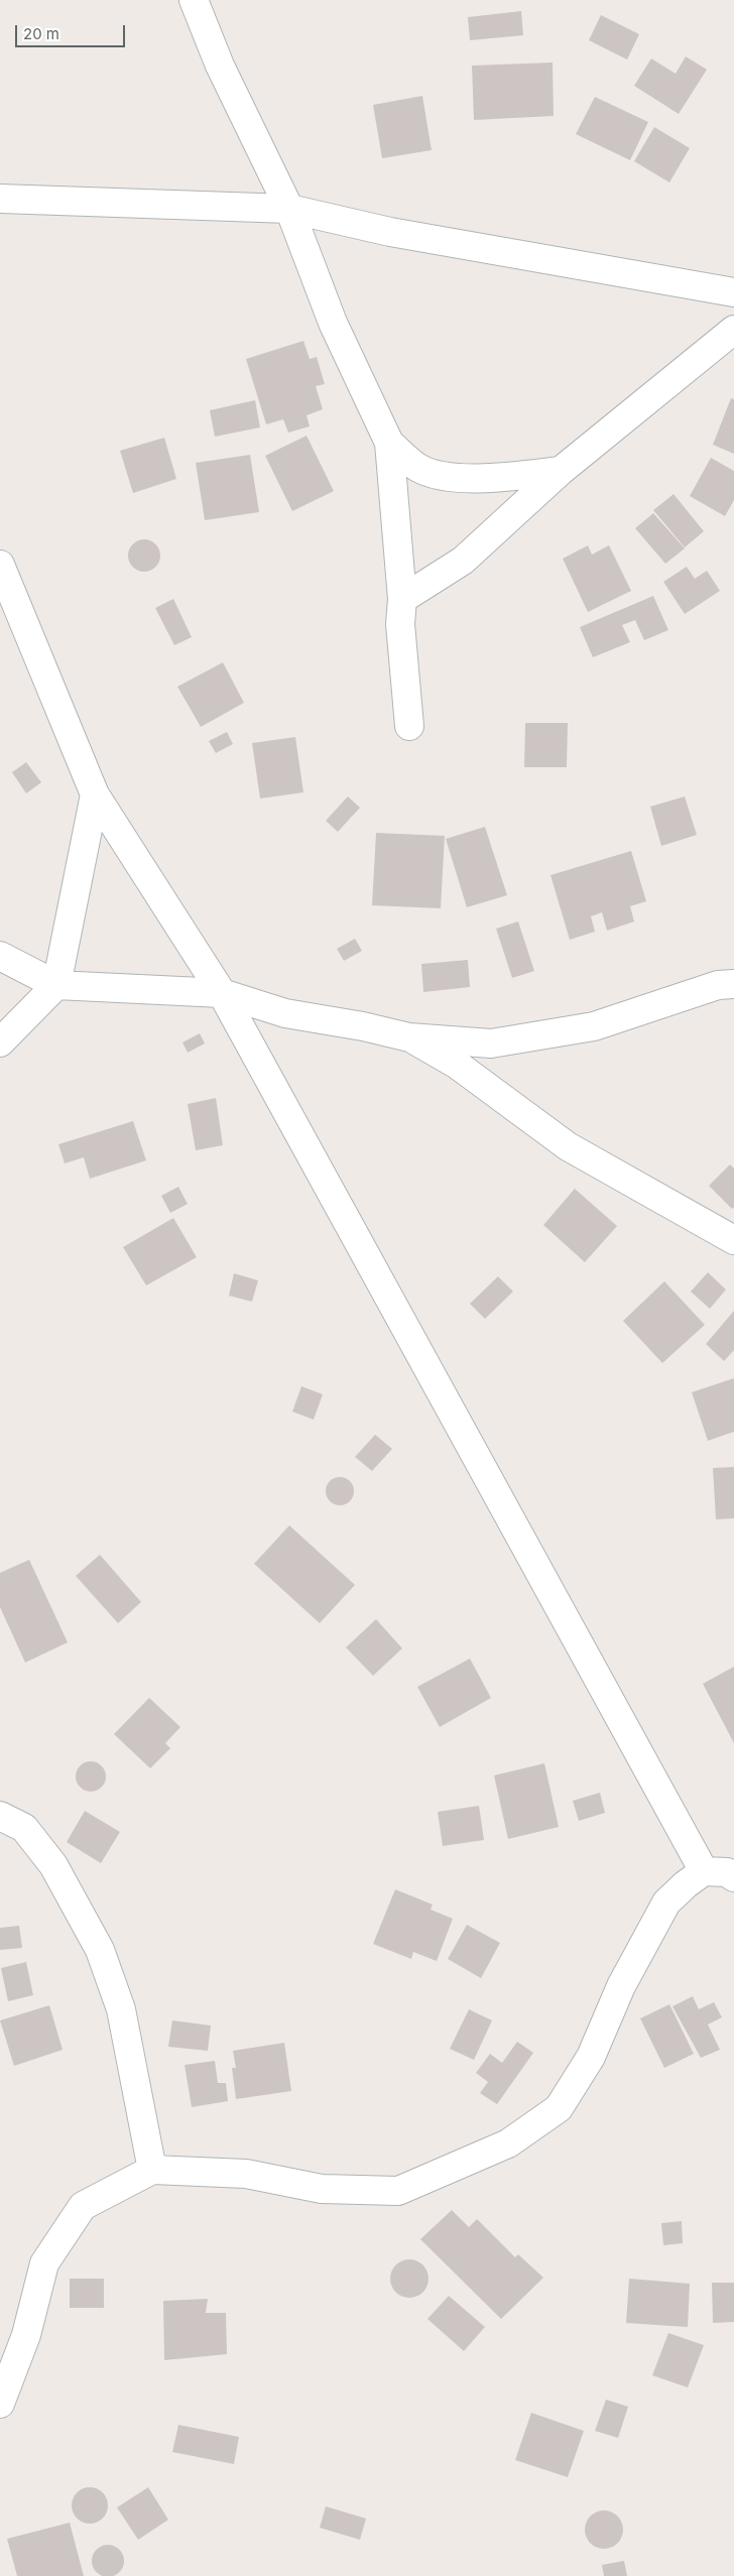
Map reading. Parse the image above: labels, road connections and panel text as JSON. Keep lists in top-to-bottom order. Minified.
{"scale_bar":"20 m"}
